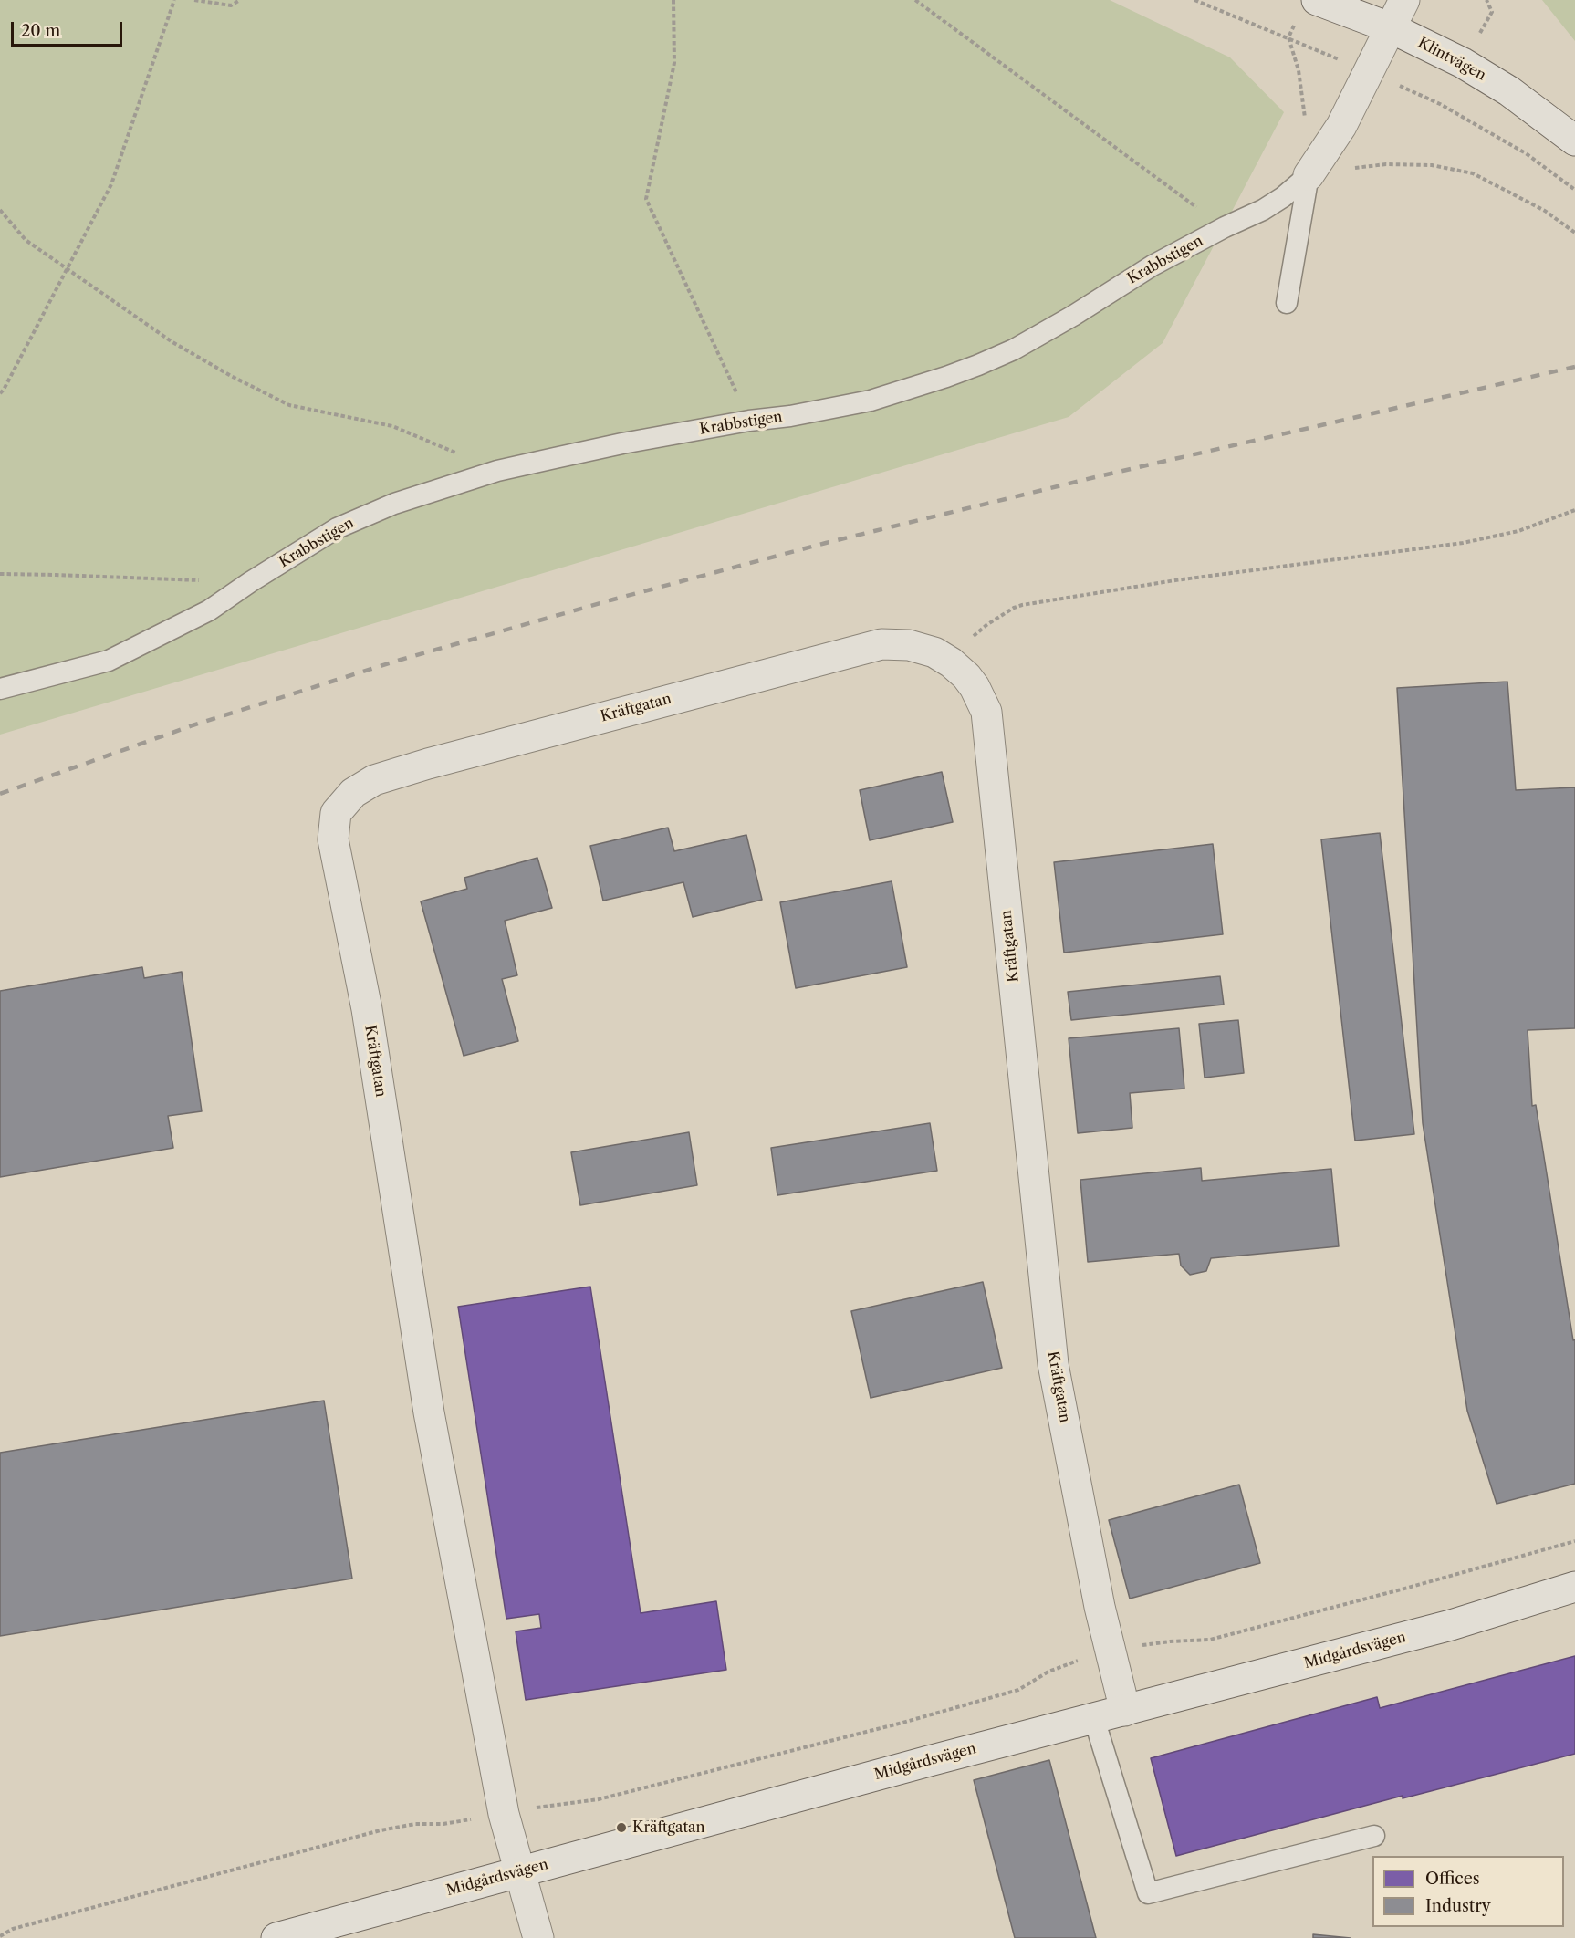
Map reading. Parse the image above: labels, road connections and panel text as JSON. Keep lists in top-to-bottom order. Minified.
{"streets":{"street":["Klintvägen","Krabbstigen","Kräftgatan","Midgårdsvägen"]},"crossings":[["Klintvägen","Krabbstigen"],["Kräftgatan","Midgårdsvägen"]],"places":["Kräftgatan"],"legend":["Offices","Industry"],"scale_bar":"20 m"}
